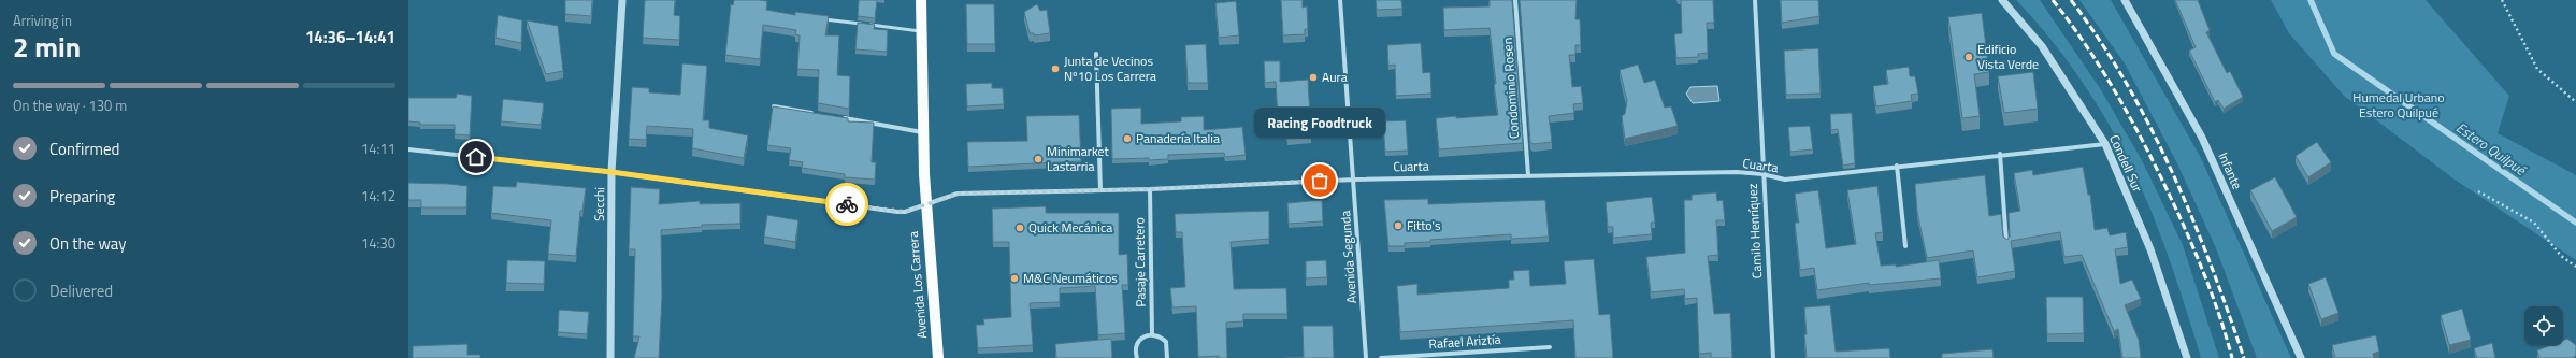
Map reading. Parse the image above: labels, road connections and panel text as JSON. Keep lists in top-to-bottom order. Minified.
{"streets":{"main road":["Avenida Los Carrera"],"street":["Condominio Rosen","Condell Sur","Cuarta","Infante","Secchi","Camilo Henríquez","Avenida Segunda","Pasaje Carretero","Rafael Ariztía"]},"crossings":[["Condominio Rosen","Cuarta"],["Condell Sur","Cuarta"],["Cuarta","Secchi"],["Cuarta","Camilo Henríquez"],["Cuarta","Avenida Segunda"],["Cuarta","Pasaje Carretero"],["Cuarta","Avenida Los Carrera"]],"water":["Estero Quilpué"],"parks":["Humedal Urbano Estero Quilpué"],"places":["Edificio Vista Verde","Junta de Vecinos Nº10 Los Carrera","Aura","Panadería Italia","Minimarket Lastarria","Racing Foodtruck","Fitto's","Quick Mecánica","M&C Neumáticos"],"page":{"heading":["2 min","Arriving in","14:36–14:41"],"bar":"On the way · 130 m","bubble":"Racing Foodtruck","list":[["Confirmed","14:11"],["Preparing","14:12"],["On the way","14:30"],"Delivered"]}}
